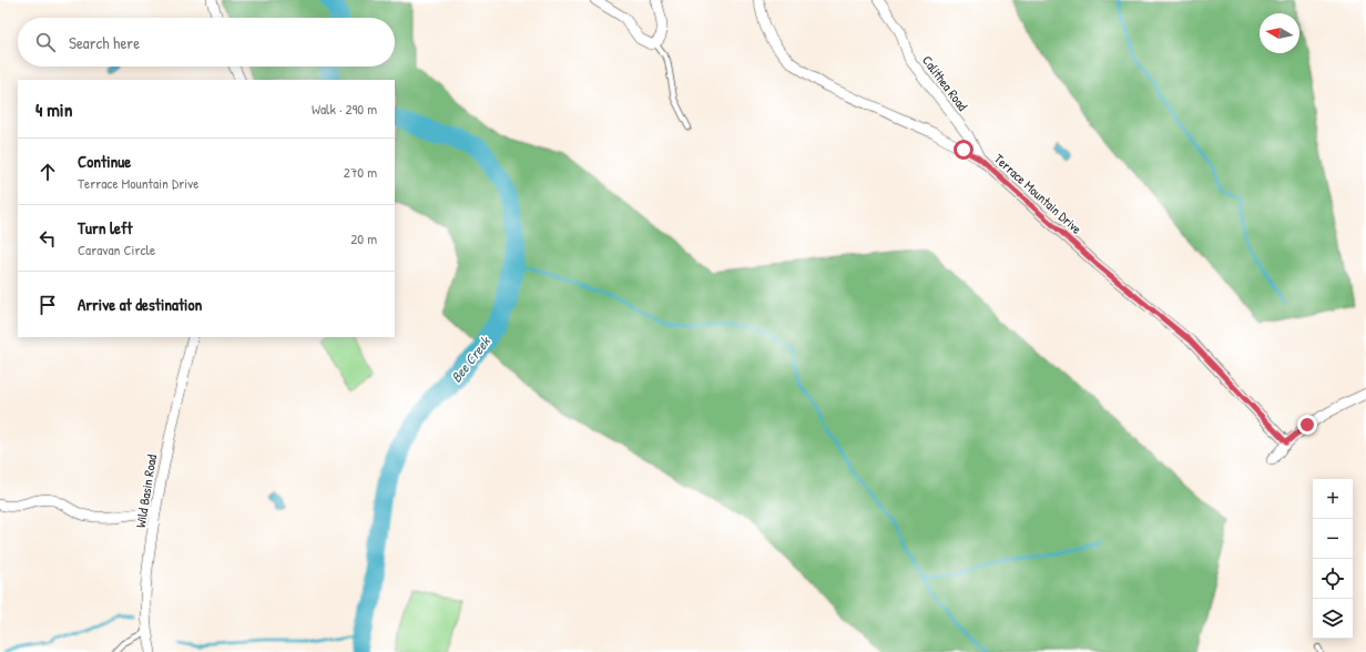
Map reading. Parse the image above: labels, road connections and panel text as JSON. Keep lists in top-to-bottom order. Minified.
{"streets":{"street":["Calithea Road","Terrace Mountain Drive","Wild Basin Road"]},"crossings":[["Calithea Road","Terrace Mountain Drive"]],"water":["Bee Creek"],"north":"left","page":{"search":"Search here","heading":["4 min","Walk · 290 m"],"list":[["Continue","Terrace Mountain Drive","270 m"],["Turn left","Caravan Circle","20 m"],"Arrive at destination"],"map_buttons":["+","−"]}}
